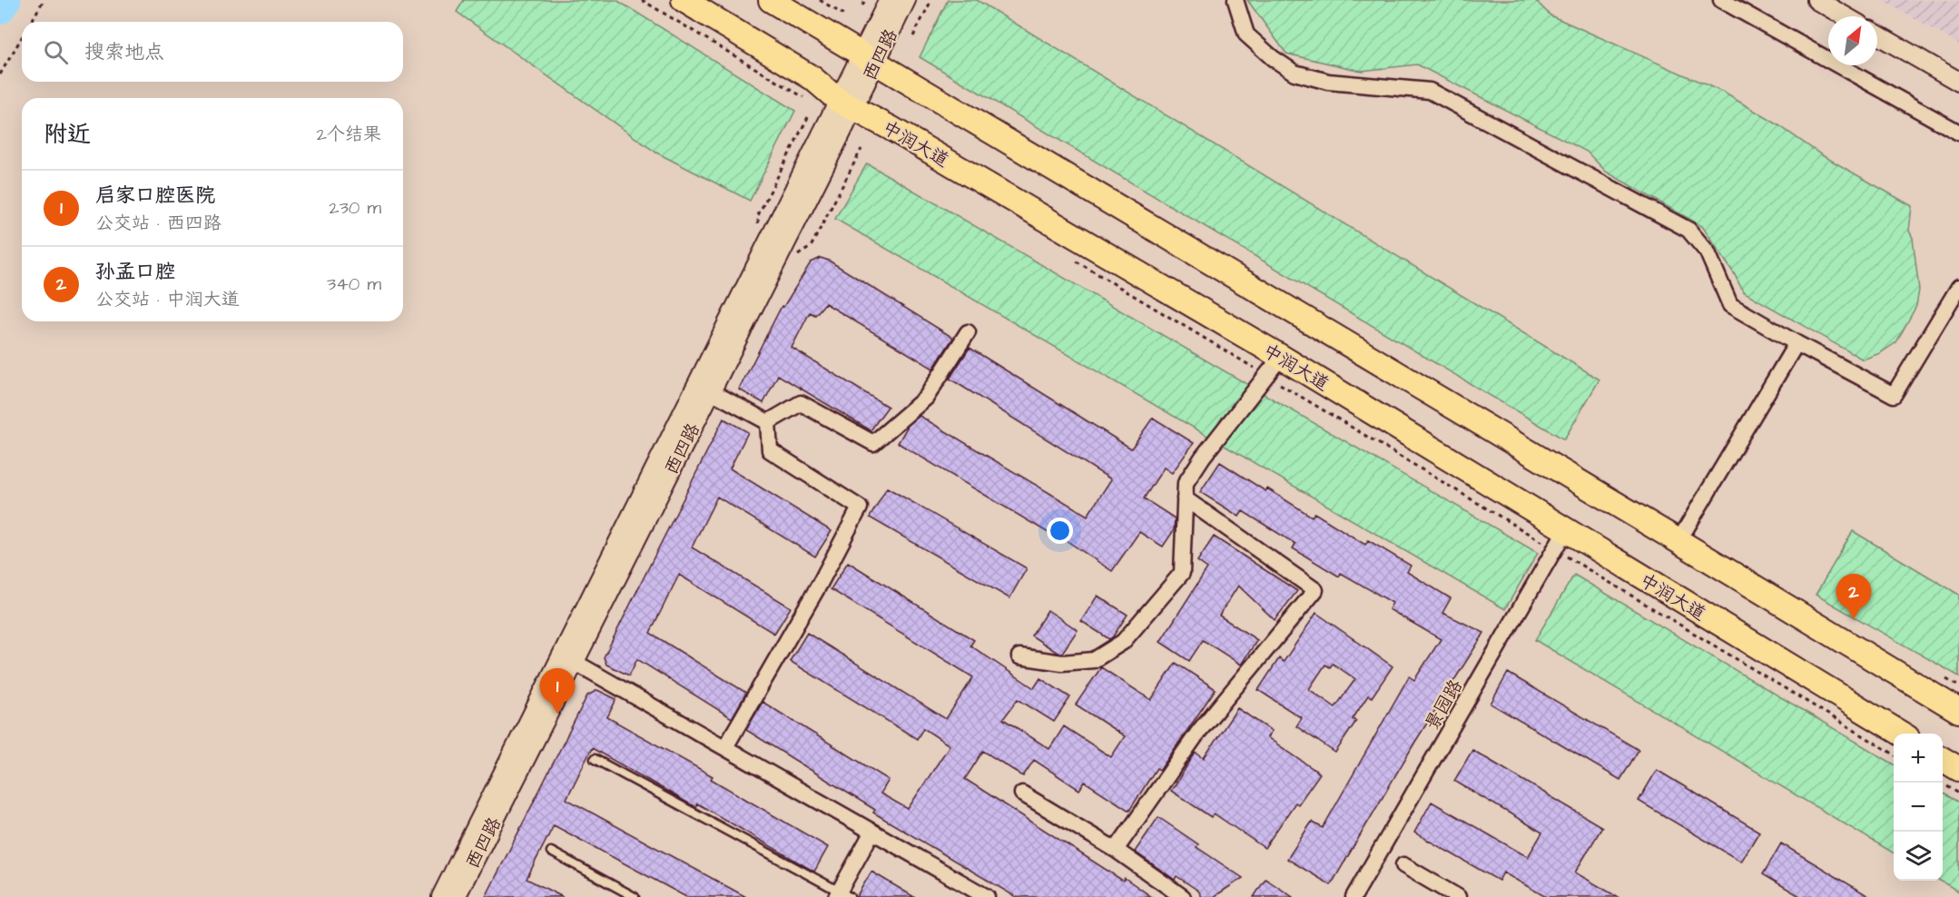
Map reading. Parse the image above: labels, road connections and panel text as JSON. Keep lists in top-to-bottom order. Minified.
{"streets":{"main road":["中润大道"],"street":["西四路","景园路"]},"crossings":[["西四路","中润大道"],["中润大道","景园路"]],"north":"top right","page":{"search":"搜索地点","heading":["附近","2个结果"],"list":[{"mark":"1","name":"启家口腔医院","note":"公交站 · 西四路","value":"230 m"},{"mark":"2","name":"孙孟口腔","note":"公交站 · 中润大道","value":"340 m"}],"pins":["2","1"],"map_buttons":["+","−"]}}
